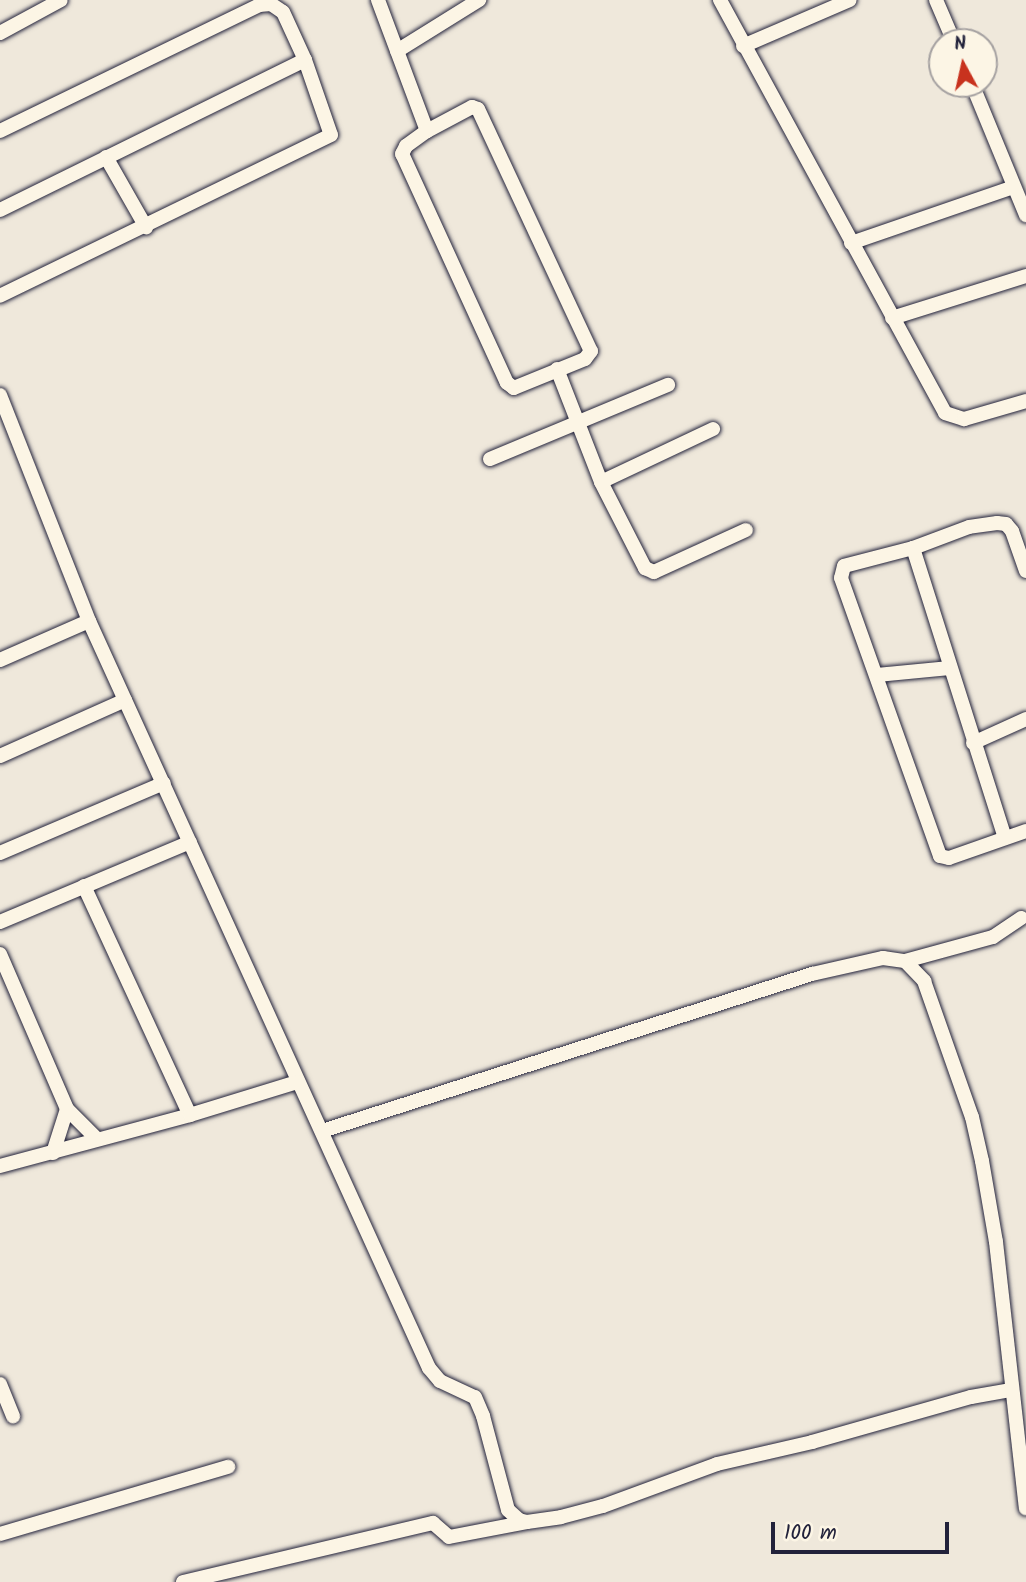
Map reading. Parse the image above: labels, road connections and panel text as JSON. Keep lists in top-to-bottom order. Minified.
{"scale_bar":"100 m","north":"top"}
